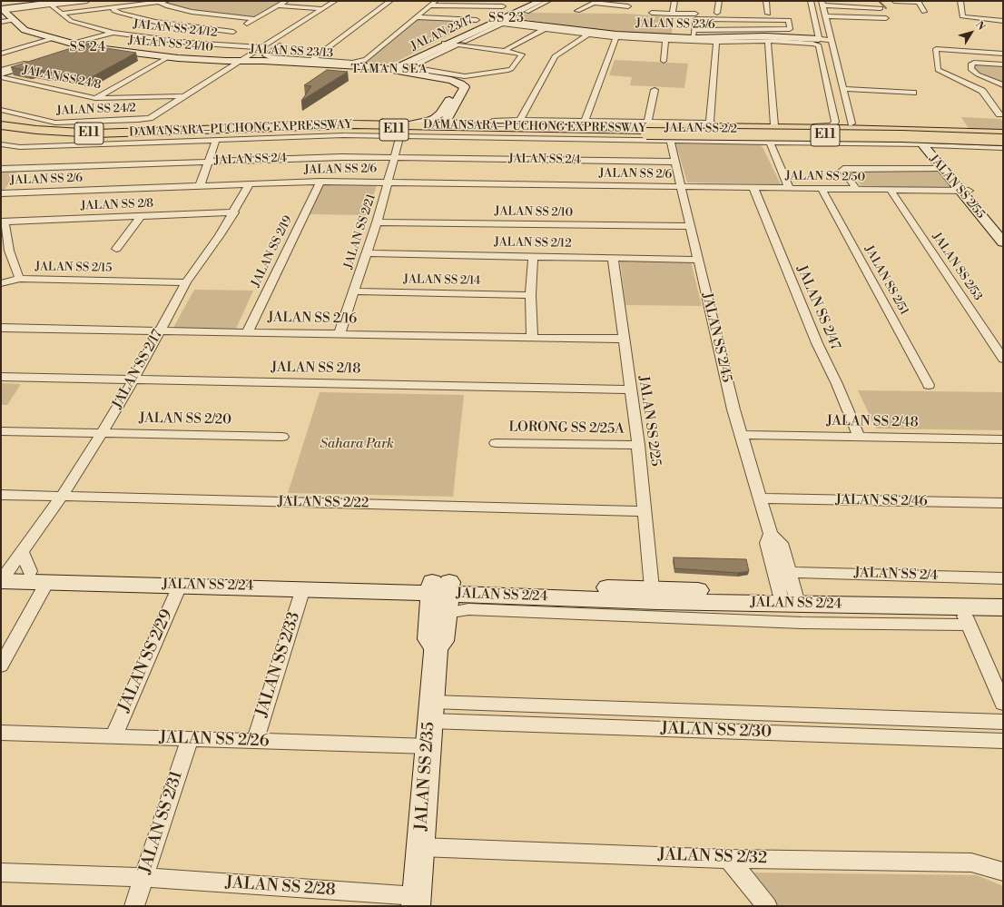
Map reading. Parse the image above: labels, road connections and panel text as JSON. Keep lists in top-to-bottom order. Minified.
{"streets":{"highway":["DAMANSARA–PUCHONG EXPRESSWAY","E11"],"street":["JALAN SS 23/6","JALAN SS 24/12","JALAN 23/17","JALAN SS 24/10","JALAN SS 23/13","JALAN SS 24/8","JALAN SS 24/2","JALAN SS 2/2","JALAN SS 2/4","JALAN SS 2/6","JALAN SS 2/50","JALAN SS 2/55","JALAN SS 2/8","JALAN SS 2/10","JALAN SS 2/21","JALAN SS 2/12","JALAN SS 2/19","JALAN SS 2/53","JALAN SS 2/15","JALAN SS 2/14","JALAN SS 2/51","JALAN SS 2/47","JALAN SS 2/16","JALAN SS 2/45","JALAN SS 2/18","JALAN SS 2/17","JALAN SS 2/20","JALAN SS 2/25","JALAN SS 2/48","LORONG SS 2/25A","JALAN SS 2/46","JALAN SS 2/22","JALAN SS 2/24","JALAN SS 2/29","JALAN SS 2/33","JALAN SS 2/30","JALAN SS 2/26","JALAN SS 2/35","JALAN SS 2/31","JALAN SS 2/32","JALAN SS 2/28"]},"crossings":[["JALAN SS 23/6","JALAN 23/17"],["JALAN 23/17","JALAN SS 23/13"],["JALAN SS 24/10","JALAN SS 23/13"],["JALAN SS 23/13","DAMANSARA–PUCHONG EXPRESSWAY"],["JALAN SS 24/8","JALAN SS 24/2"],["DAMANSARA–PUCHONG EXPRESSWAY","JALAN SS 2/2"],["JALAN SS 2/2","JALAN SS 2/55"],["JALAN SS 2/2","JALAN SS 2/21"],["JALAN SS 2/2","JALAN SS 2/45"],["JALAN SS 2/4","JALAN SS 2/21"],["JALAN SS 2/4","JALAN SS 2/45"],["JALAN SS 2/6","JALAN SS 2/50"],["JALAN SS 2/6","JALAN SS 2/21"],["JALAN SS 2/6","JALAN SS 2/19"],["JALAN SS 2/6","JALAN SS 2/45"],["JALAN SS 2/6","JALAN SS 2/17"],["JALAN SS 2/50","JALAN SS 2/55"],["JALAN SS 2/50","JALAN SS 2/53"],["JALAN SS 2/50","JALAN SS 2/51"],["JALAN SS 2/50","JALAN SS 2/47"],["JALAN SS 2/50","JALAN SS 2/45"],["JALAN SS 2/8","JALAN SS 2/15"],["JALAN SS 2/8","JALAN SS 2/17"],["JALAN SS 2/10","JALAN SS 2/21"],["JALAN SS 2/10","JALAN SS 2/45"],["JALAN SS 2/21","JALAN SS 2/12"],["JALAN SS 2/21","JALAN SS 2/14"],["JALAN SS 2/21","JALAN SS 2/16"],["JALAN SS 2/12","JALAN SS 2/45"],["JALAN SS 2/12","JALAN SS 2/25"],["JALAN SS 2/19","JALAN SS 2/16"],["JALAN SS 2/15","JALAN SS 2/17"],["JALAN SS 2/47","JALAN SS 2/48"],["JALAN SS 2/16","JALAN SS 2/17"],["JALAN SS 2/16","JALAN SS 2/25"],["JALAN SS 2/45","JALAN SS 2/48"],["JALAN SS 2/45","JALAN SS 2/46"],["JALAN SS 2/45","JALAN SS 2/24"],["JALAN SS 2/18","JALAN SS 2/17"],["JALAN SS 2/18","JALAN SS 2/25"],["JALAN SS 2/17","JALAN SS 2/20"],["JALAN SS 2/17","JALAN SS 2/22"],["JALAN SS 2/17","JALAN SS 2/24"],["JALAN SS 2/25","LORONG SS 2/25A"],["JALAN SS 2/25","JALAN SS 2/22"],["JALAN SS 2/25","JALAN SS 2/24"],["JALAN SS 2/24","JALAN SS 2/29"],["JALAN SS 2/24","JALAN SS 2/33"],["JALAN SS 2/24","JALAN SS 2/35"],["JALAN SS 2/29","JALAN SS 2/26"],["JALAN SS 2/33","JALAN SS 2/26"],["JALAN SS 2/30","JALAN SS 2/35"],["JALAN SS 2/26","JALAN SS 2/35"],["JALAN SS 2/26","JALAN SS 2/31"],["JALAN SS 2/35","JALAN SS 2/32"],["JALAN SS 2/35","JALAN SS 2/28"],["JALAN SS 2/31","JALAN SS 2/28"]],"districts":["SS 23","SS 24","TAMAN SEA"],"parks":["Sahara Park"],"north":"top right"}
